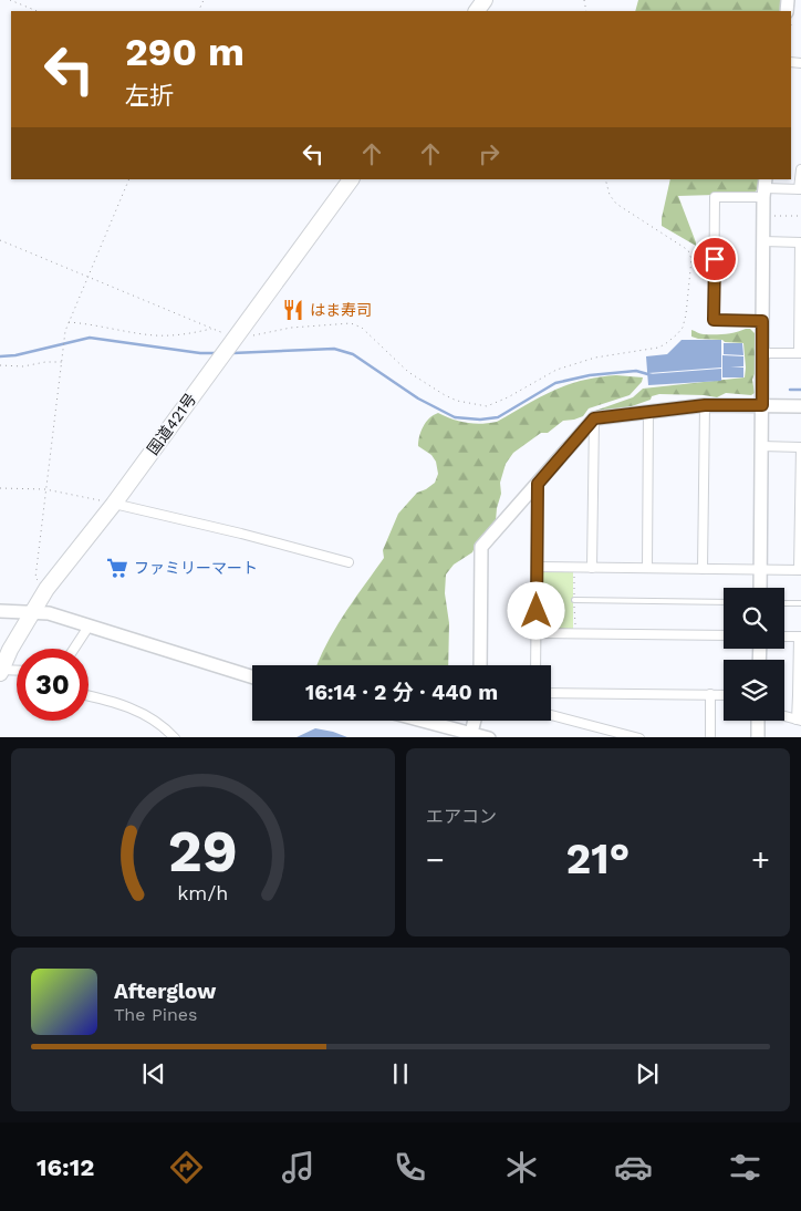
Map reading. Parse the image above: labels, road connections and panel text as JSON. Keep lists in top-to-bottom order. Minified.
{"streets":{"highway":["国道421号"]},"places":{"restaurant":["はま寿司"],"supermarket":["ファミリーマート"]},"page":{"turn":["290 m","左折"],"limit":"30","trip":"16:14 · 2 分 · 440 m","tile":"エアコン","heat":["−","21°","+"],"song":["Afterglow","The Pines"],"tabs":"16:12","gauge":["29","km/h"]}}
